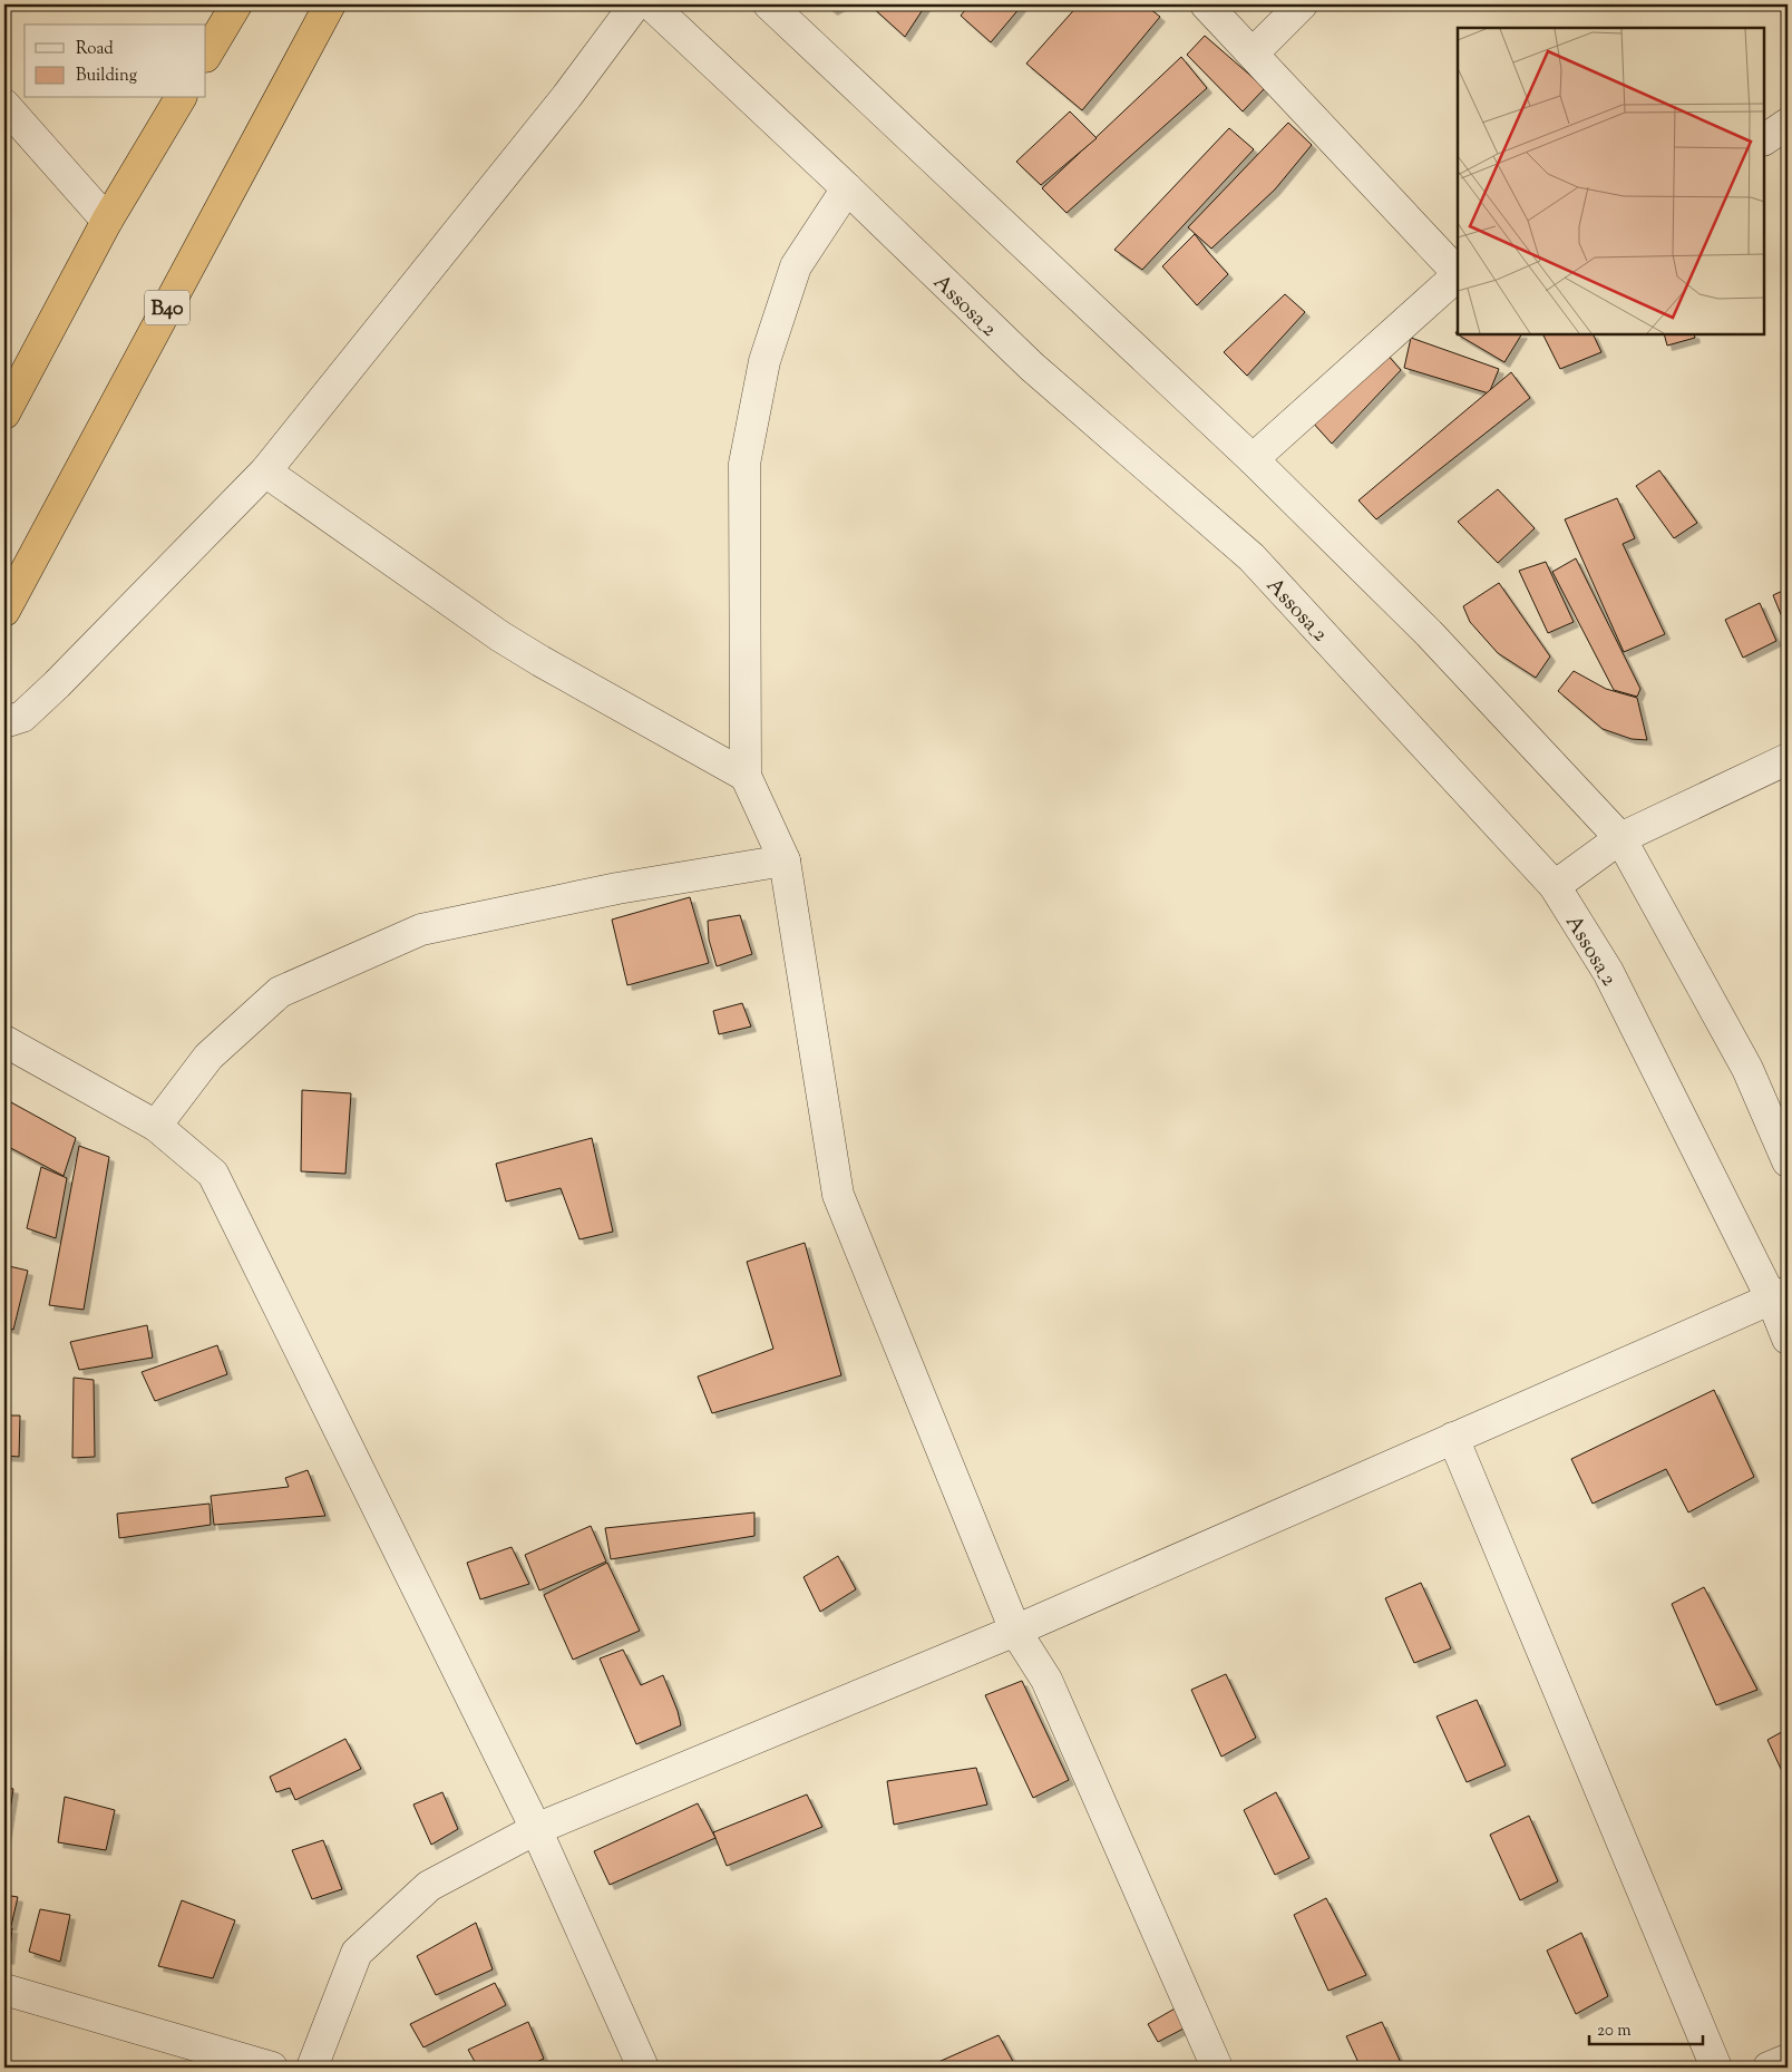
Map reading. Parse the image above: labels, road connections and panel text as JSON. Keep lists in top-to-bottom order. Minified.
{"streets":{"highway":["B40"],"street":["Assosa_2"]},"legend":["Road","Building"],"scale_bar":"20 m"}
